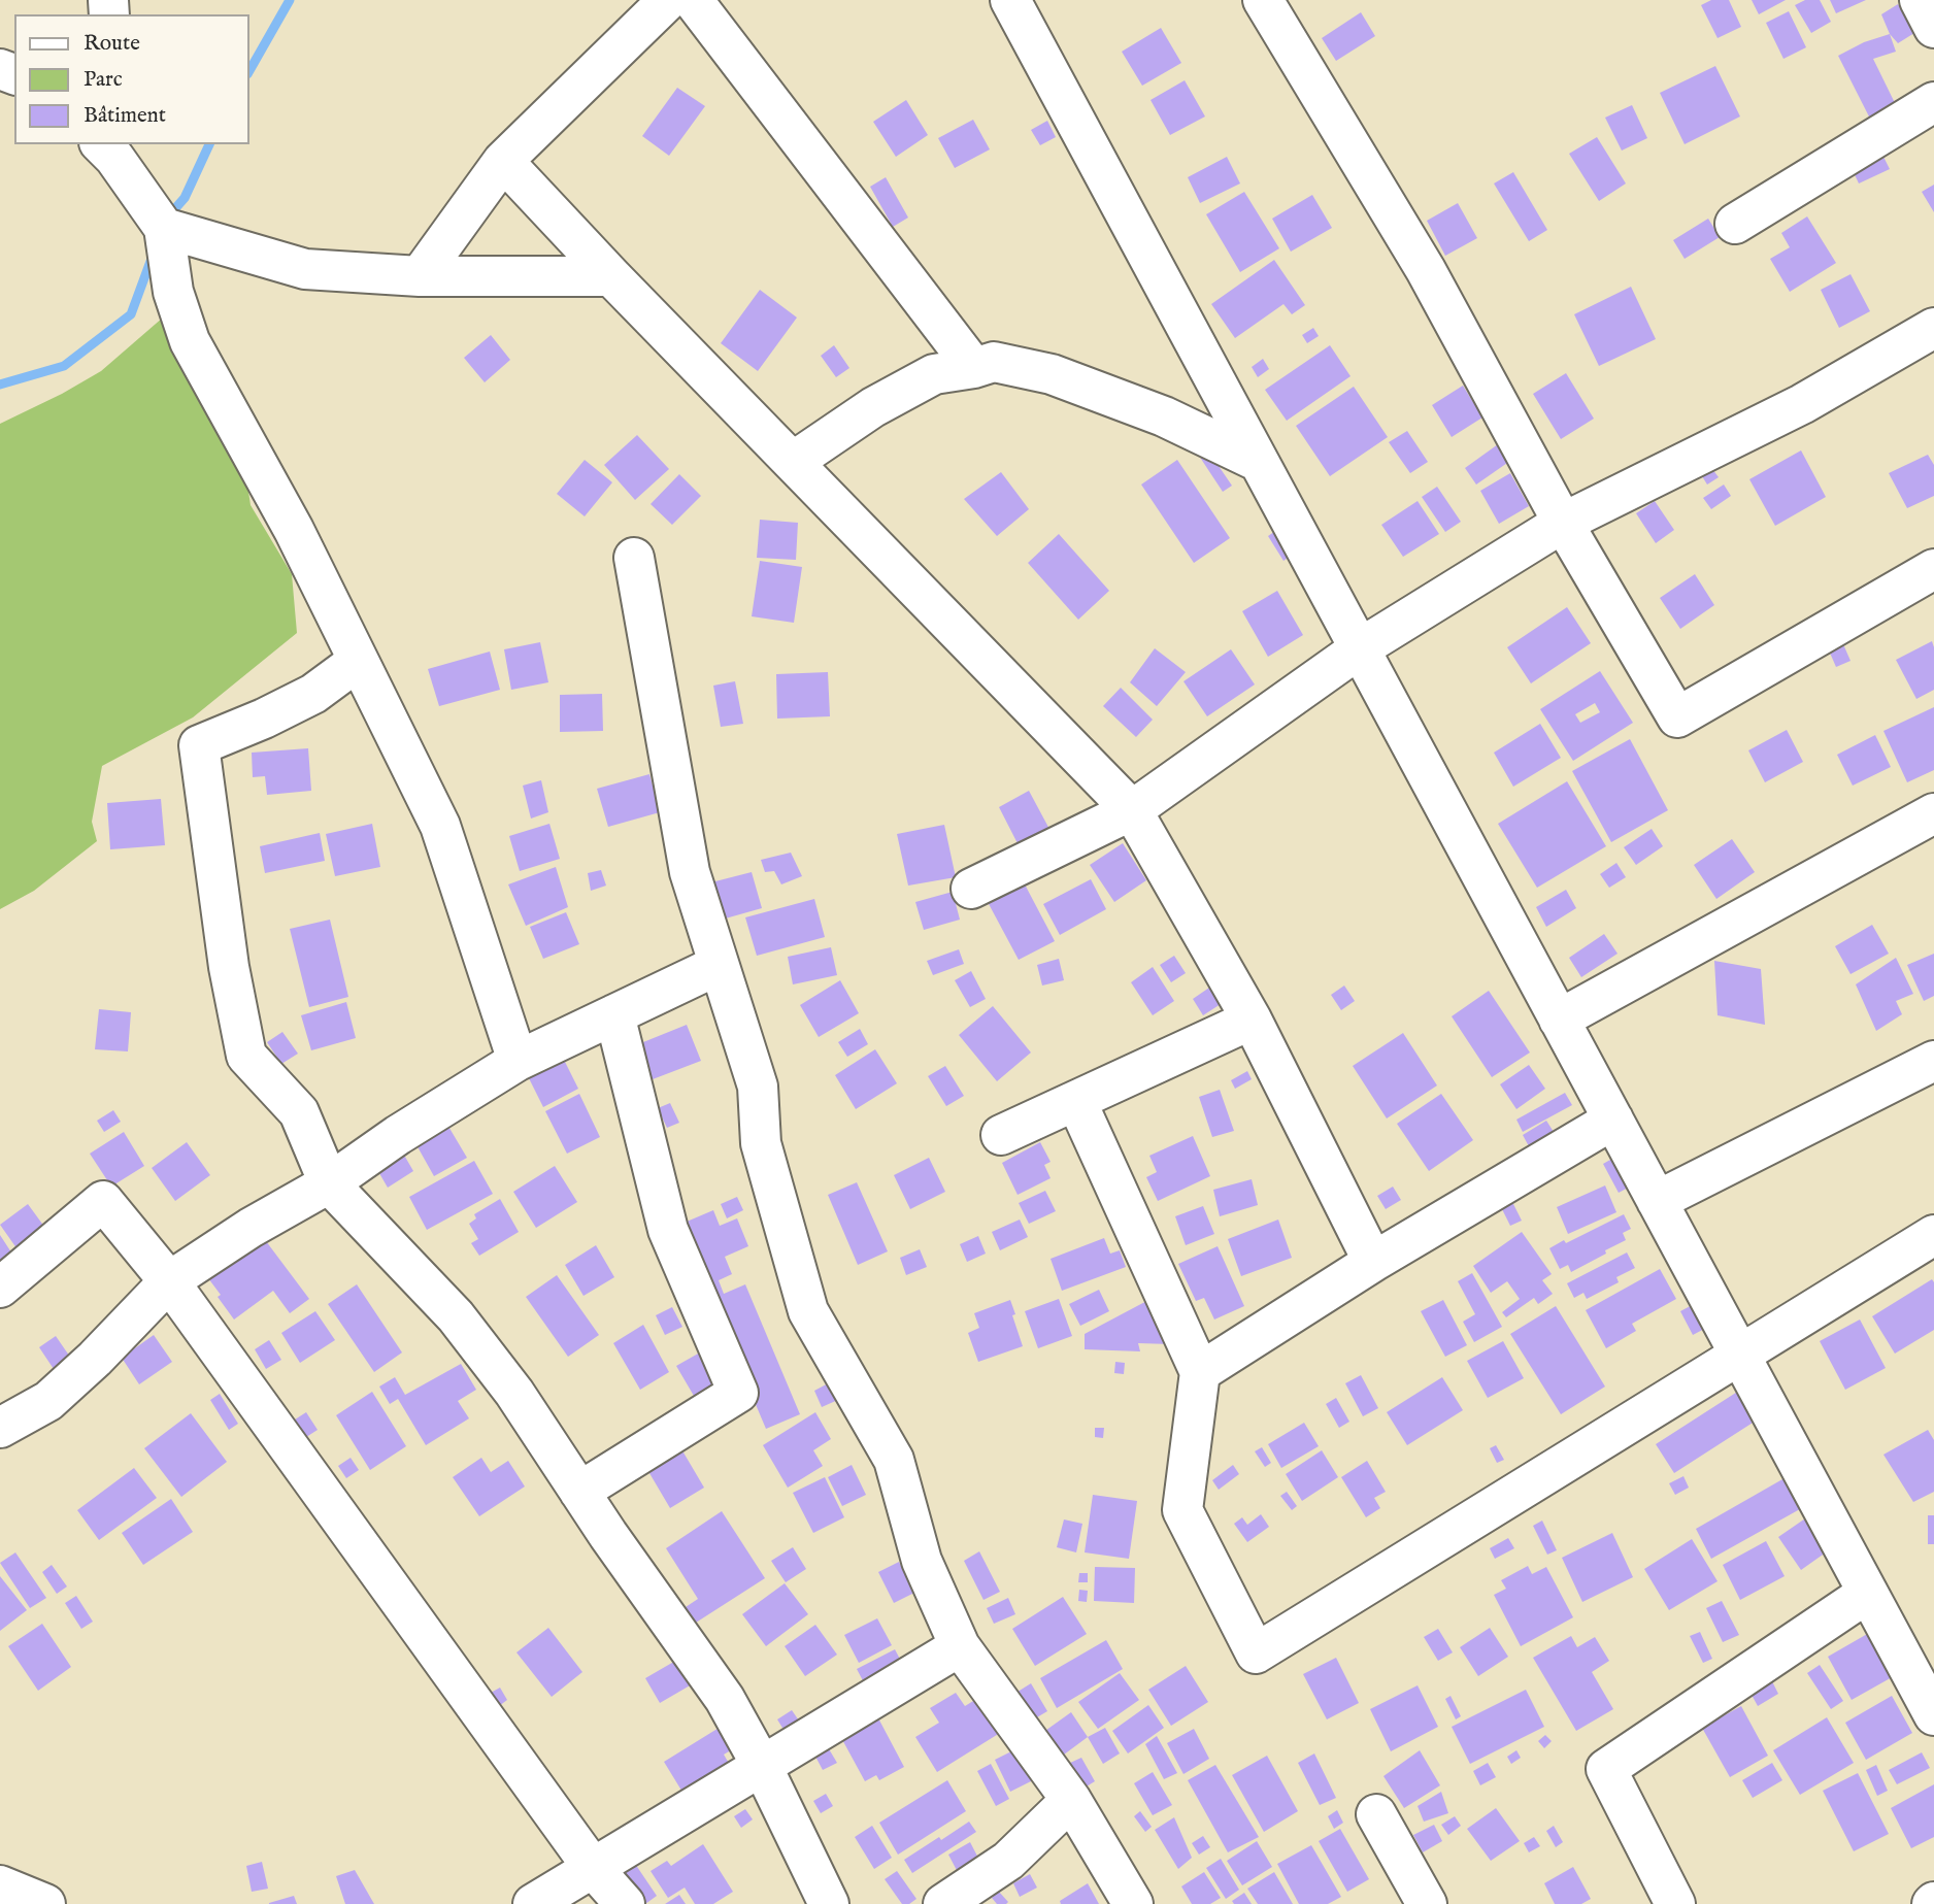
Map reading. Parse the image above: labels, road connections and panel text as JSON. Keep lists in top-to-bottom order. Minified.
{"legend":["Route","Parc","Bâtiment"]}
